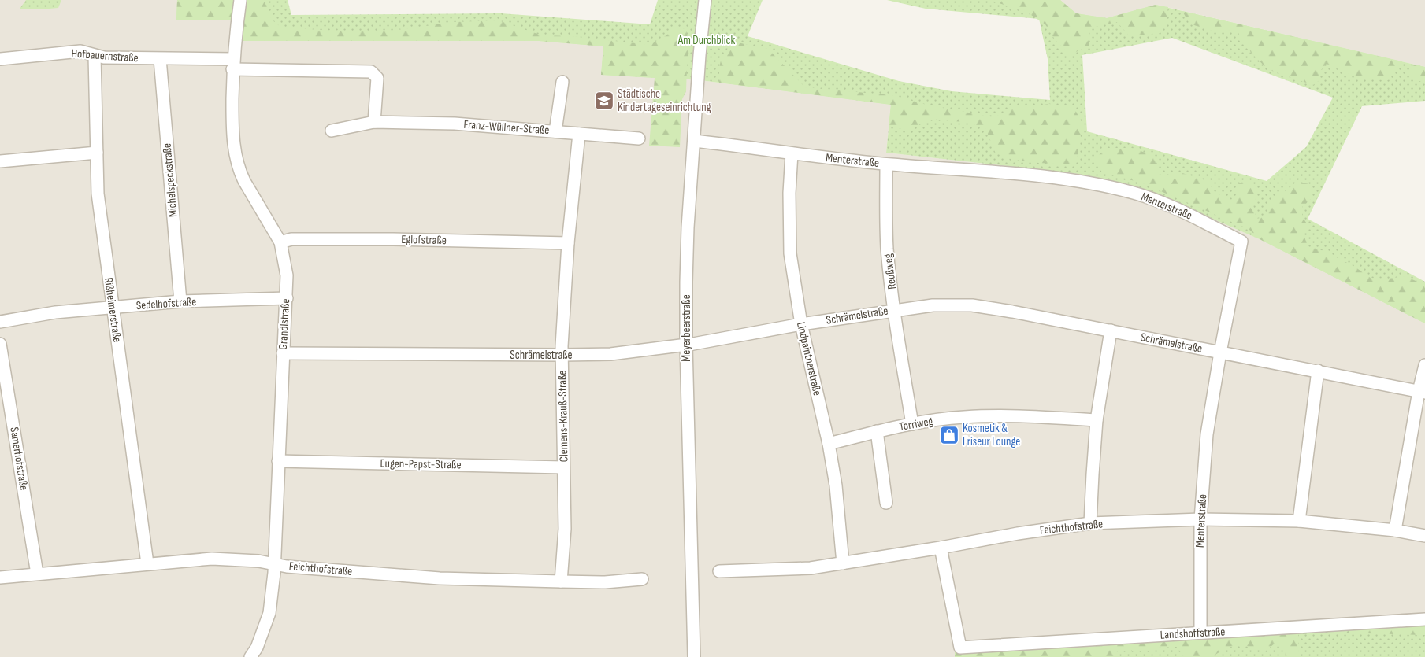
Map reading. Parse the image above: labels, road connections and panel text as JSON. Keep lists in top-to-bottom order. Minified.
{"streets":{"street":["Hofbauernstraße","Franz-Wüllner-Straße","Menterstraße","Michelspeckstraße","Eglofstraße","Reußweg","Sedelhofstraße","Rißheimerstraße","Schrämelstraße","Grandlstraße","Meyerbeerstraße","Lindpaintnerstraße","Clemens-Krauß-Straße","Torriweg","Samerhofstraße","Eugen-Papst-Straße","Feichthofstraße","Landshoffstraße"]},"crossings":[["Hofbauernstraße","Michelspeckstraße"],["Hofbauernstraße","Rißheimerstraße"],["Hofbauernstraße","Grandlstraße"],["Franz-Wüllner-Straße","Clemens-Krauß-Straße"],["Menterstraße","Reußweg"],["Menterstraße","Schrämelstraße"],["Menterstraße","Meyerbeerstraße"],["Menterstraße","Lindpaintnerstraße"],["Menterstraße","Feichthofstraße"],["Menterstraße","Landshoffstraße"],["Michelspeckstraße","Sedelhofstraße"],["Eglofstraße","Grandlstraße"],["Eglofstraße","Clemens-Krauß-Straße"],["Reußweg","Schrämelstraße"],["Reußweg","Torriweg"],["Sedelhofstraße","Rißheimerstraße"],["Sedelhofstraße","Grandlstraße"],["Rißheimerstraße","Feichthofstraße"],["Schrämelstraße","Grandlstraße"],["Schrämelstraße","Meyerbeerstraße"],["Schrämelstraße","Lindpaintnerstraße"],["Schrämelstraße","Clemens-Krauß-Straße"],["Grandlstraße","Eugen-Papst-Straße"],["Grandlstraße","Feichthofstraße"],["Lindpaintnerstraße","Torriweg"],["Lindpaintnerstraße","Feichthofstraße"],["Clemens-Krauß-Straße","Eugen-Papst-Straße"],["Clemens-Krauß-Straße","Feichthofstraße"],["Samerhofstraße","Feichthofstraße"],["Feichthofstraße","Landshoffstraße"]],"parks":["Am Durchblick"],"places":{"school or university":["Städtische Kindertageseinrichtung"],"shop":["Kosmetik & Friseur Lounge"]}}
